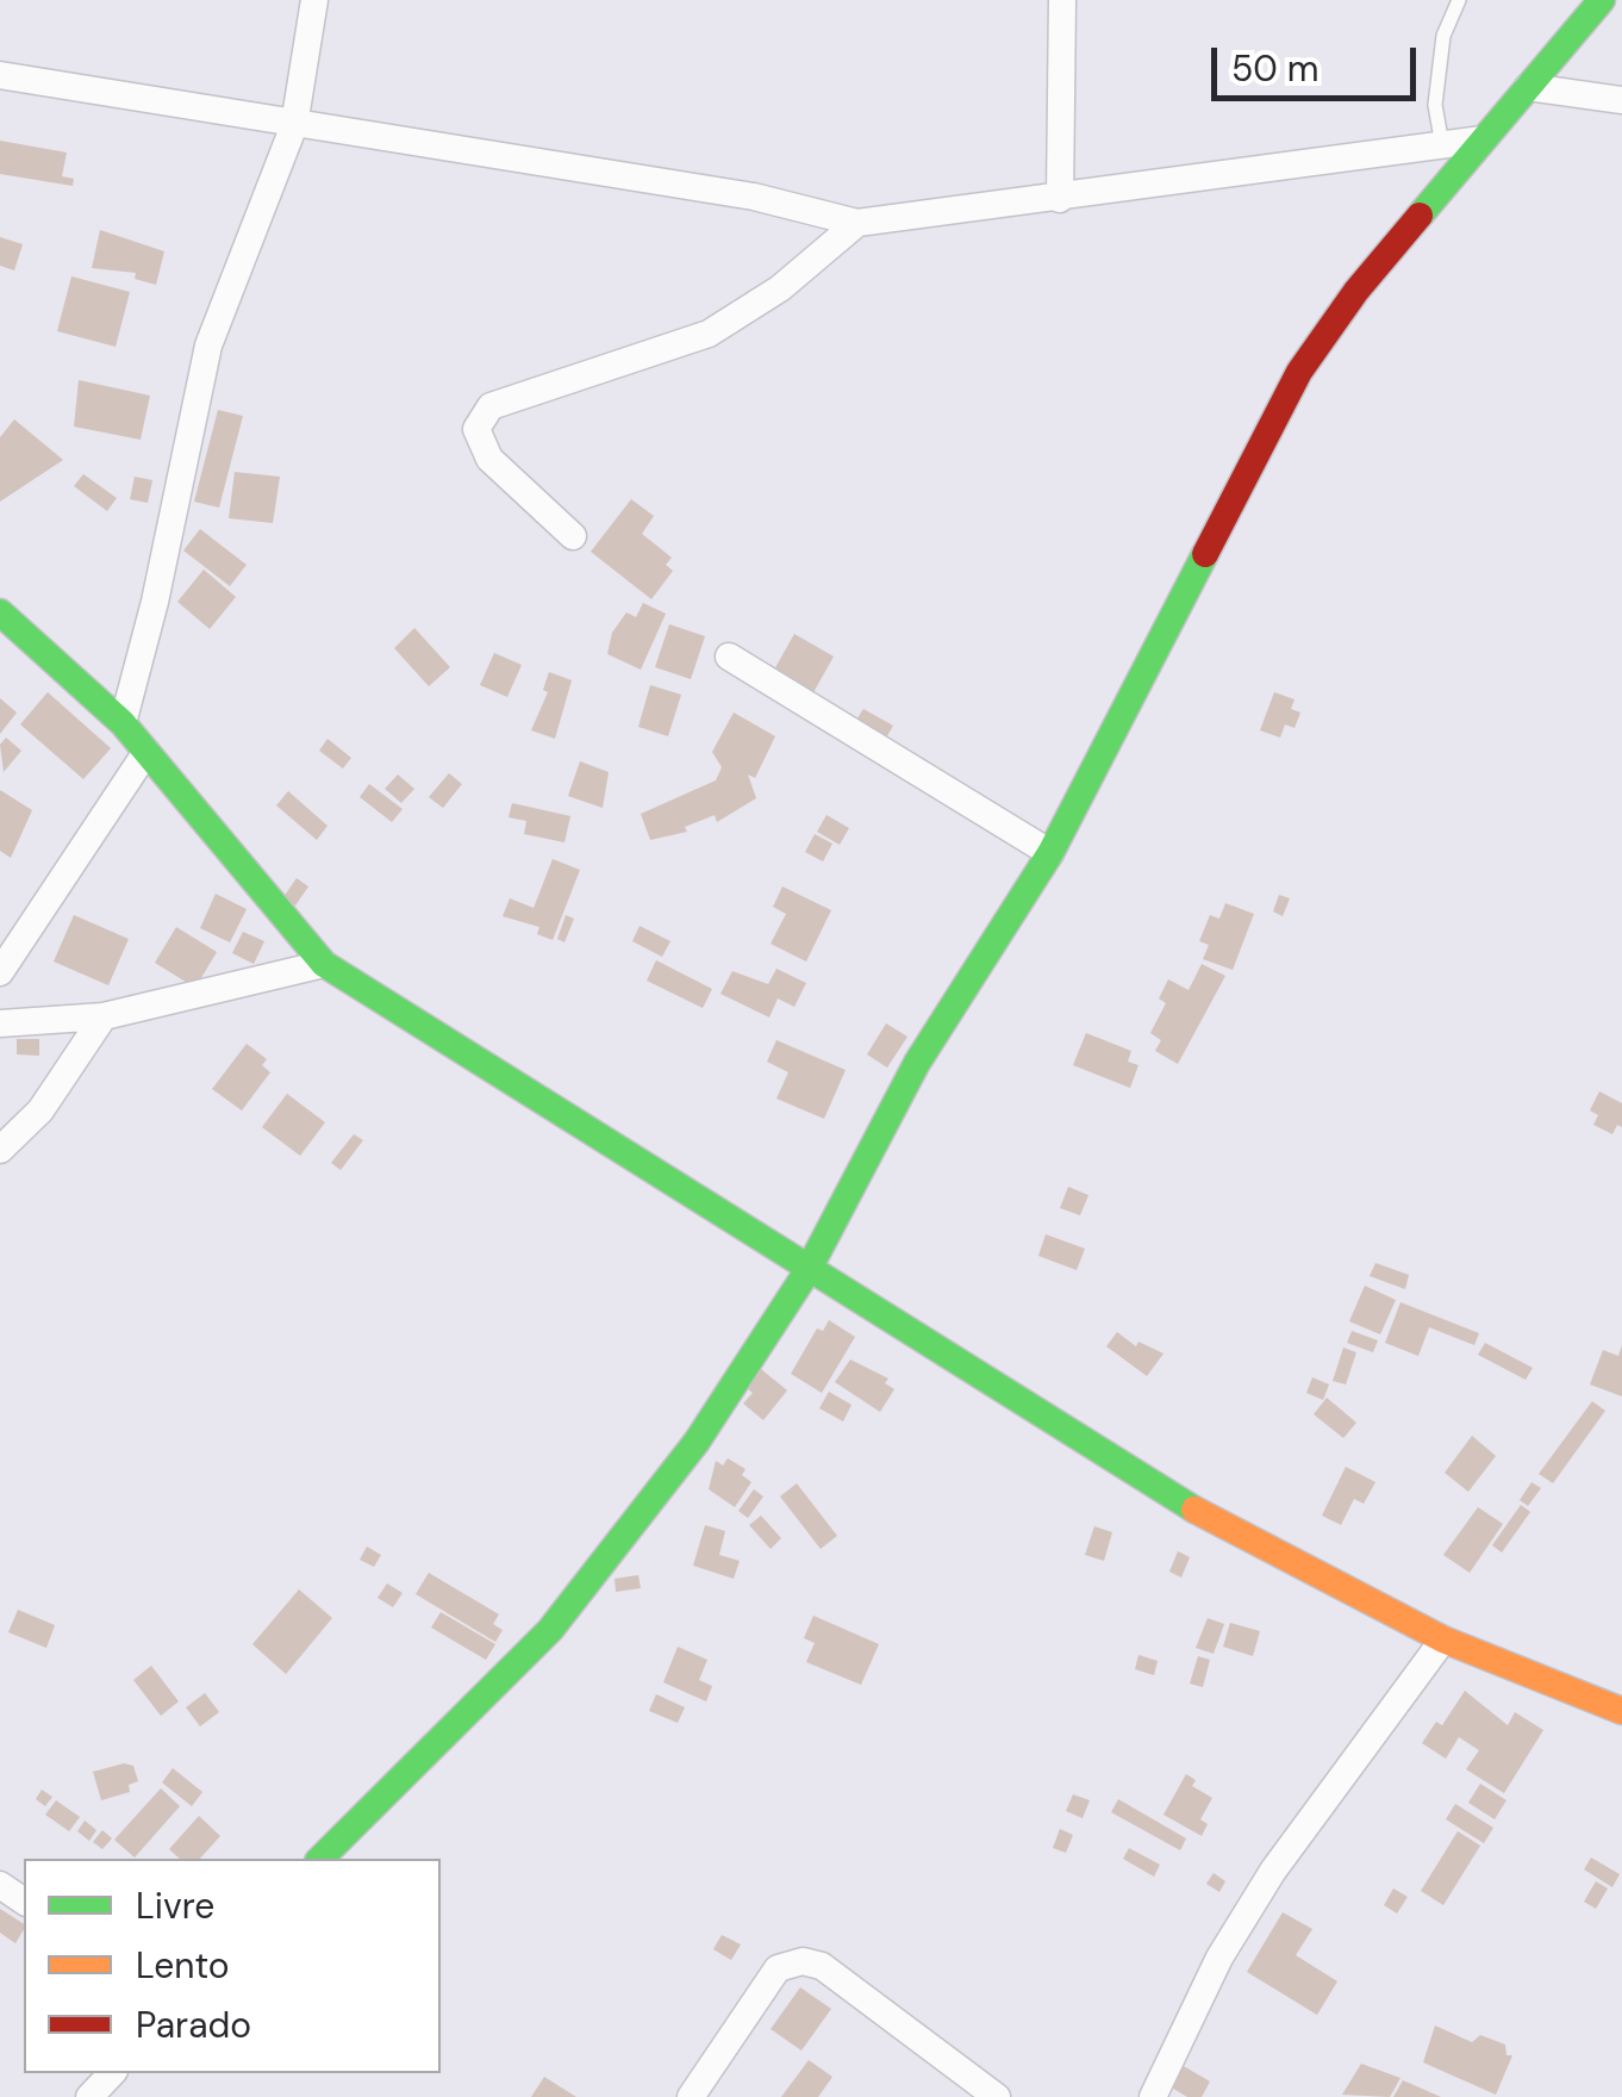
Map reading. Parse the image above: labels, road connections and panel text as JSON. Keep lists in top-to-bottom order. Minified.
{"legend":["Livre","Lento","Parado"],"scale_bar":"50 m"}
